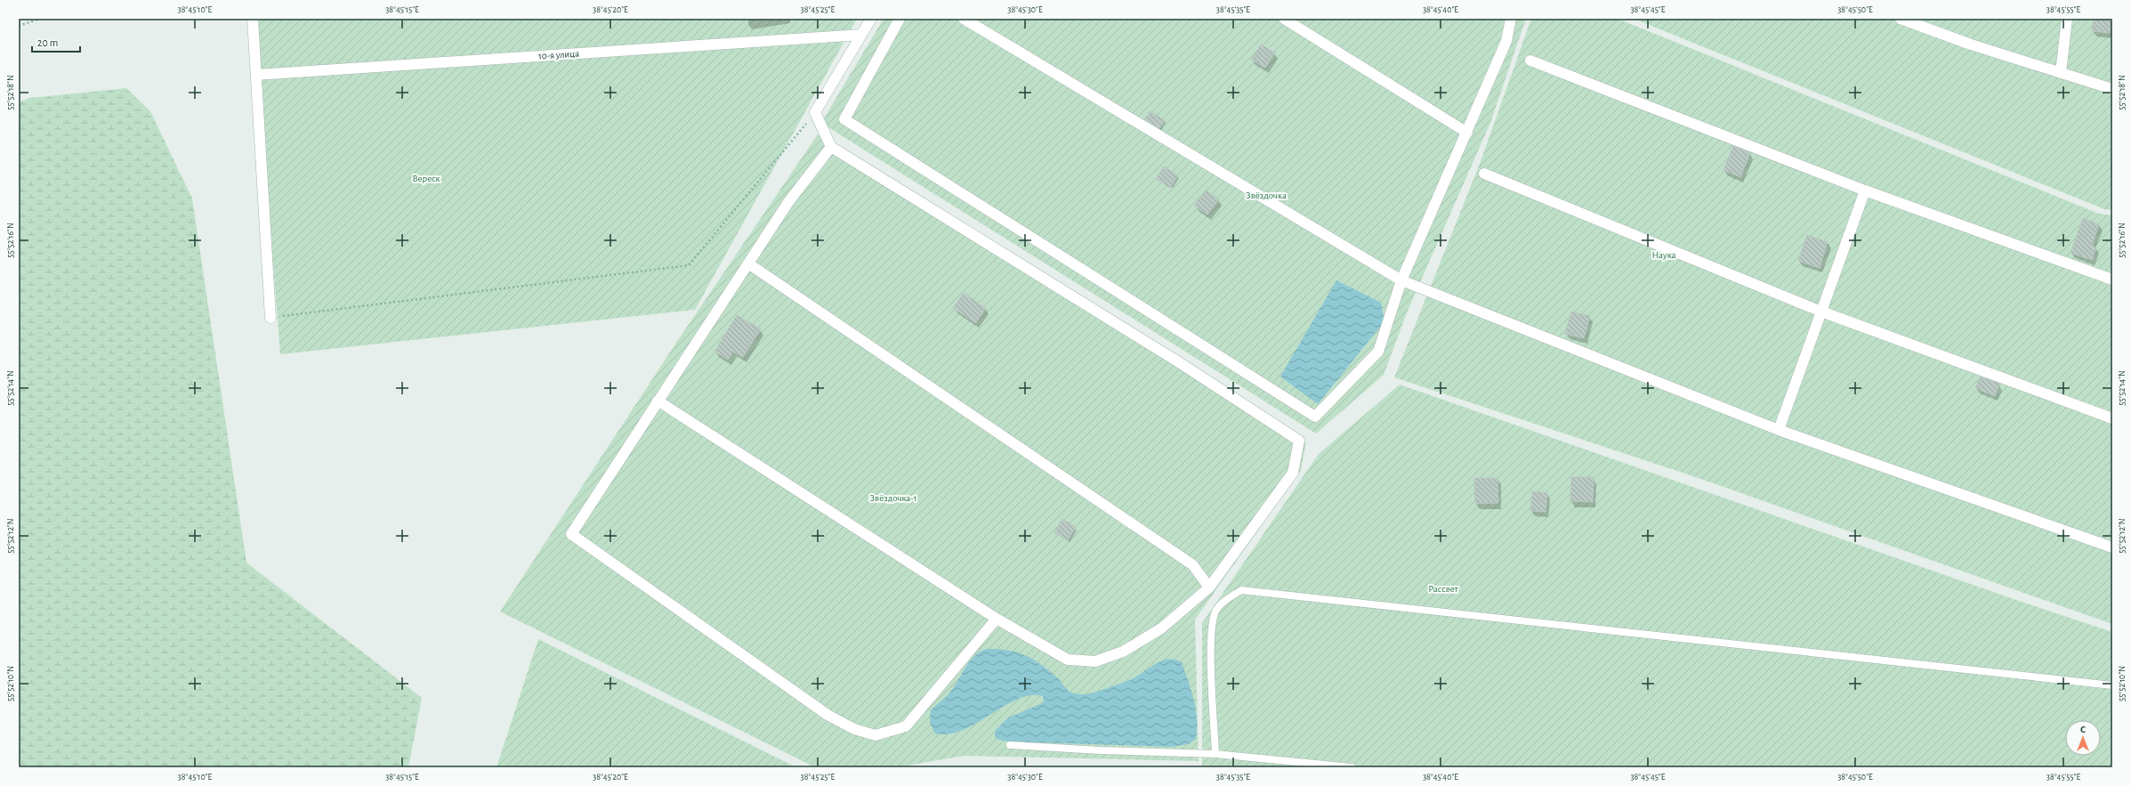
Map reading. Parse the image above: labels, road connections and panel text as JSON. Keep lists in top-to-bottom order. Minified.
{"streets":{"street":["10-я улица"]},"parks":["Вереск","Звёздочка","Наука","Звёздочка-1","Рассвет"],"scale_bar":"20 m","north":"top","coordinates":["38°45'10\"E","38°45'15\"E","38°45'20\"E","38°45'25\"E","38°45'30\"E","38°45'35\"E","38°45'40\"E","38°45'45\"E","38°45'50\"E","38°45'55\"E","55°52'18\"N","55°52'16\"N","55°52'14\"N","55°52'12\"N","55°52'10\"N"]}
